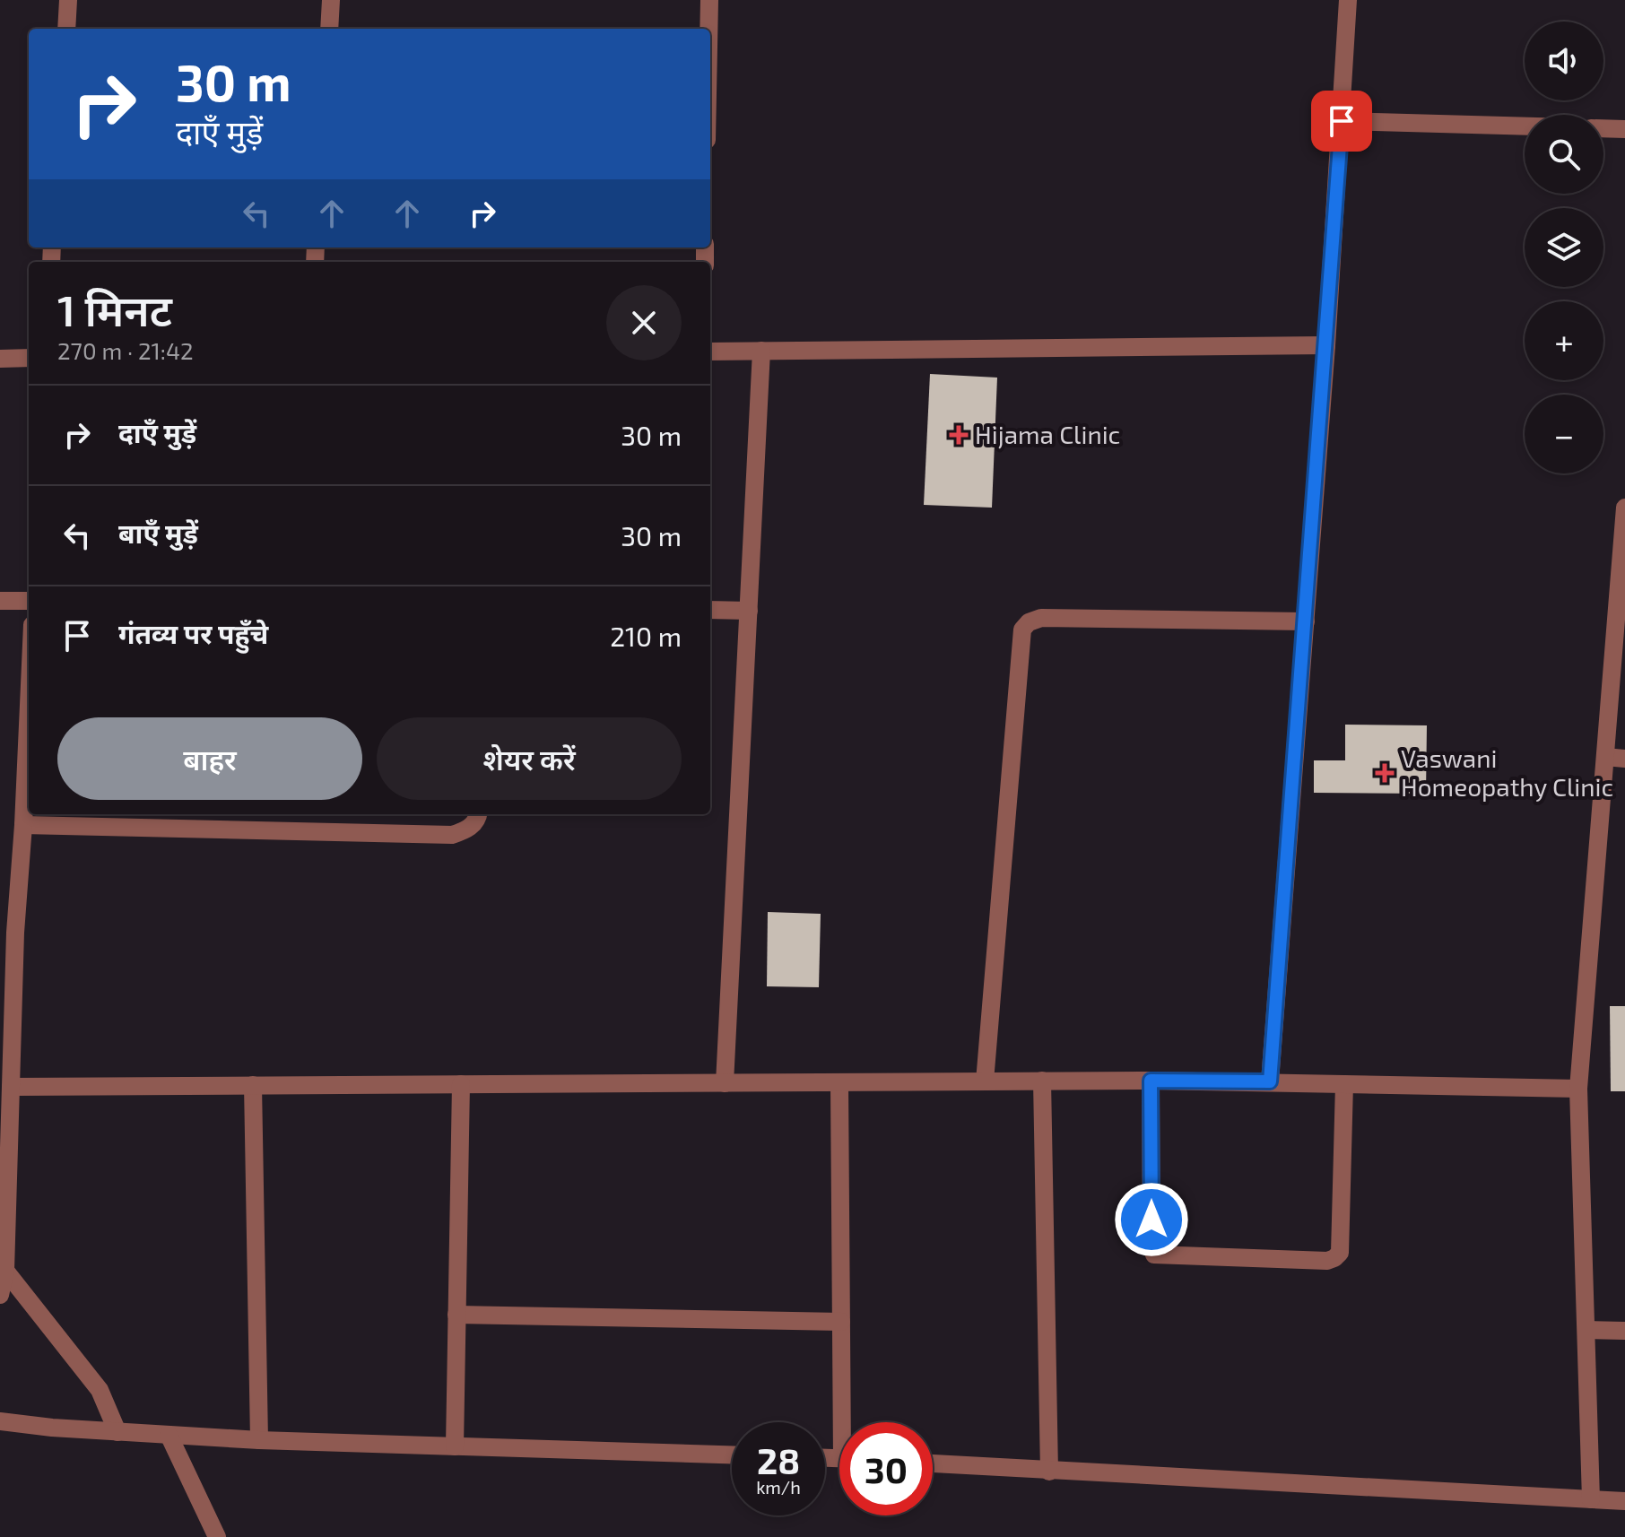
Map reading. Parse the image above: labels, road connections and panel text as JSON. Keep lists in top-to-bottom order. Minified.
{"places":{"health":["Hijama Clinic","Vaswani Homeopathy Clinic"]},"page":{"map_buttons":["+","−"],"turn":["30 m","दाएँ मुड़ें"],"heading":["1 मिनट","270 m · 21:42"],"list":[{"name":"दाएँ मुड़ें","value":"30 m"},{"name":"बाएँ मुड़ें","value":"30 m"},{"name":"गंतव्य पर पहुँचे","value":"210 m"}],"buttons":["बाहर","शेयर करें"],"speed":"28 km/h","limit":"30"}}
